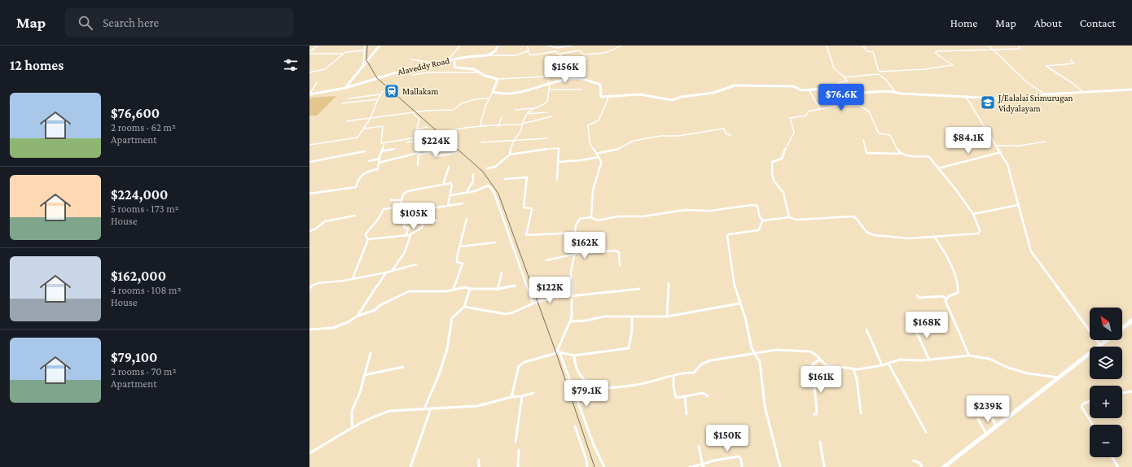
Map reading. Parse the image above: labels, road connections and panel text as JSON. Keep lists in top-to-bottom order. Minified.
{"streets":{"street":["Alaveddy Road"]},"places":{"station":["Mallakam"],"school or university":["J/Ealalai Srimurugan Vidyalayam"]},"north":"top left","page":{"header":"Map","search":"Search here","nav":["Home","Map","About","Contact"],"heading":"12 homes","price":["$156K","$76.6K","$84.1K","$224K","$105K","$162K","$122K","$168K","$161K","$79.1K","$239K","$150K"],"list":[{"name":"$76,600","note":"2 rooms · 62 m² · Apartment"},{"name":"$224,000","note":"5 rooms · 173 m² · House"},{"name":"$162,000","note":"4 rooms · 108 m² · House"},{"name":"$79,100","note":"2 rooms · 70 m² · Apartment"}],"map_buttons":["+","−"]}}
